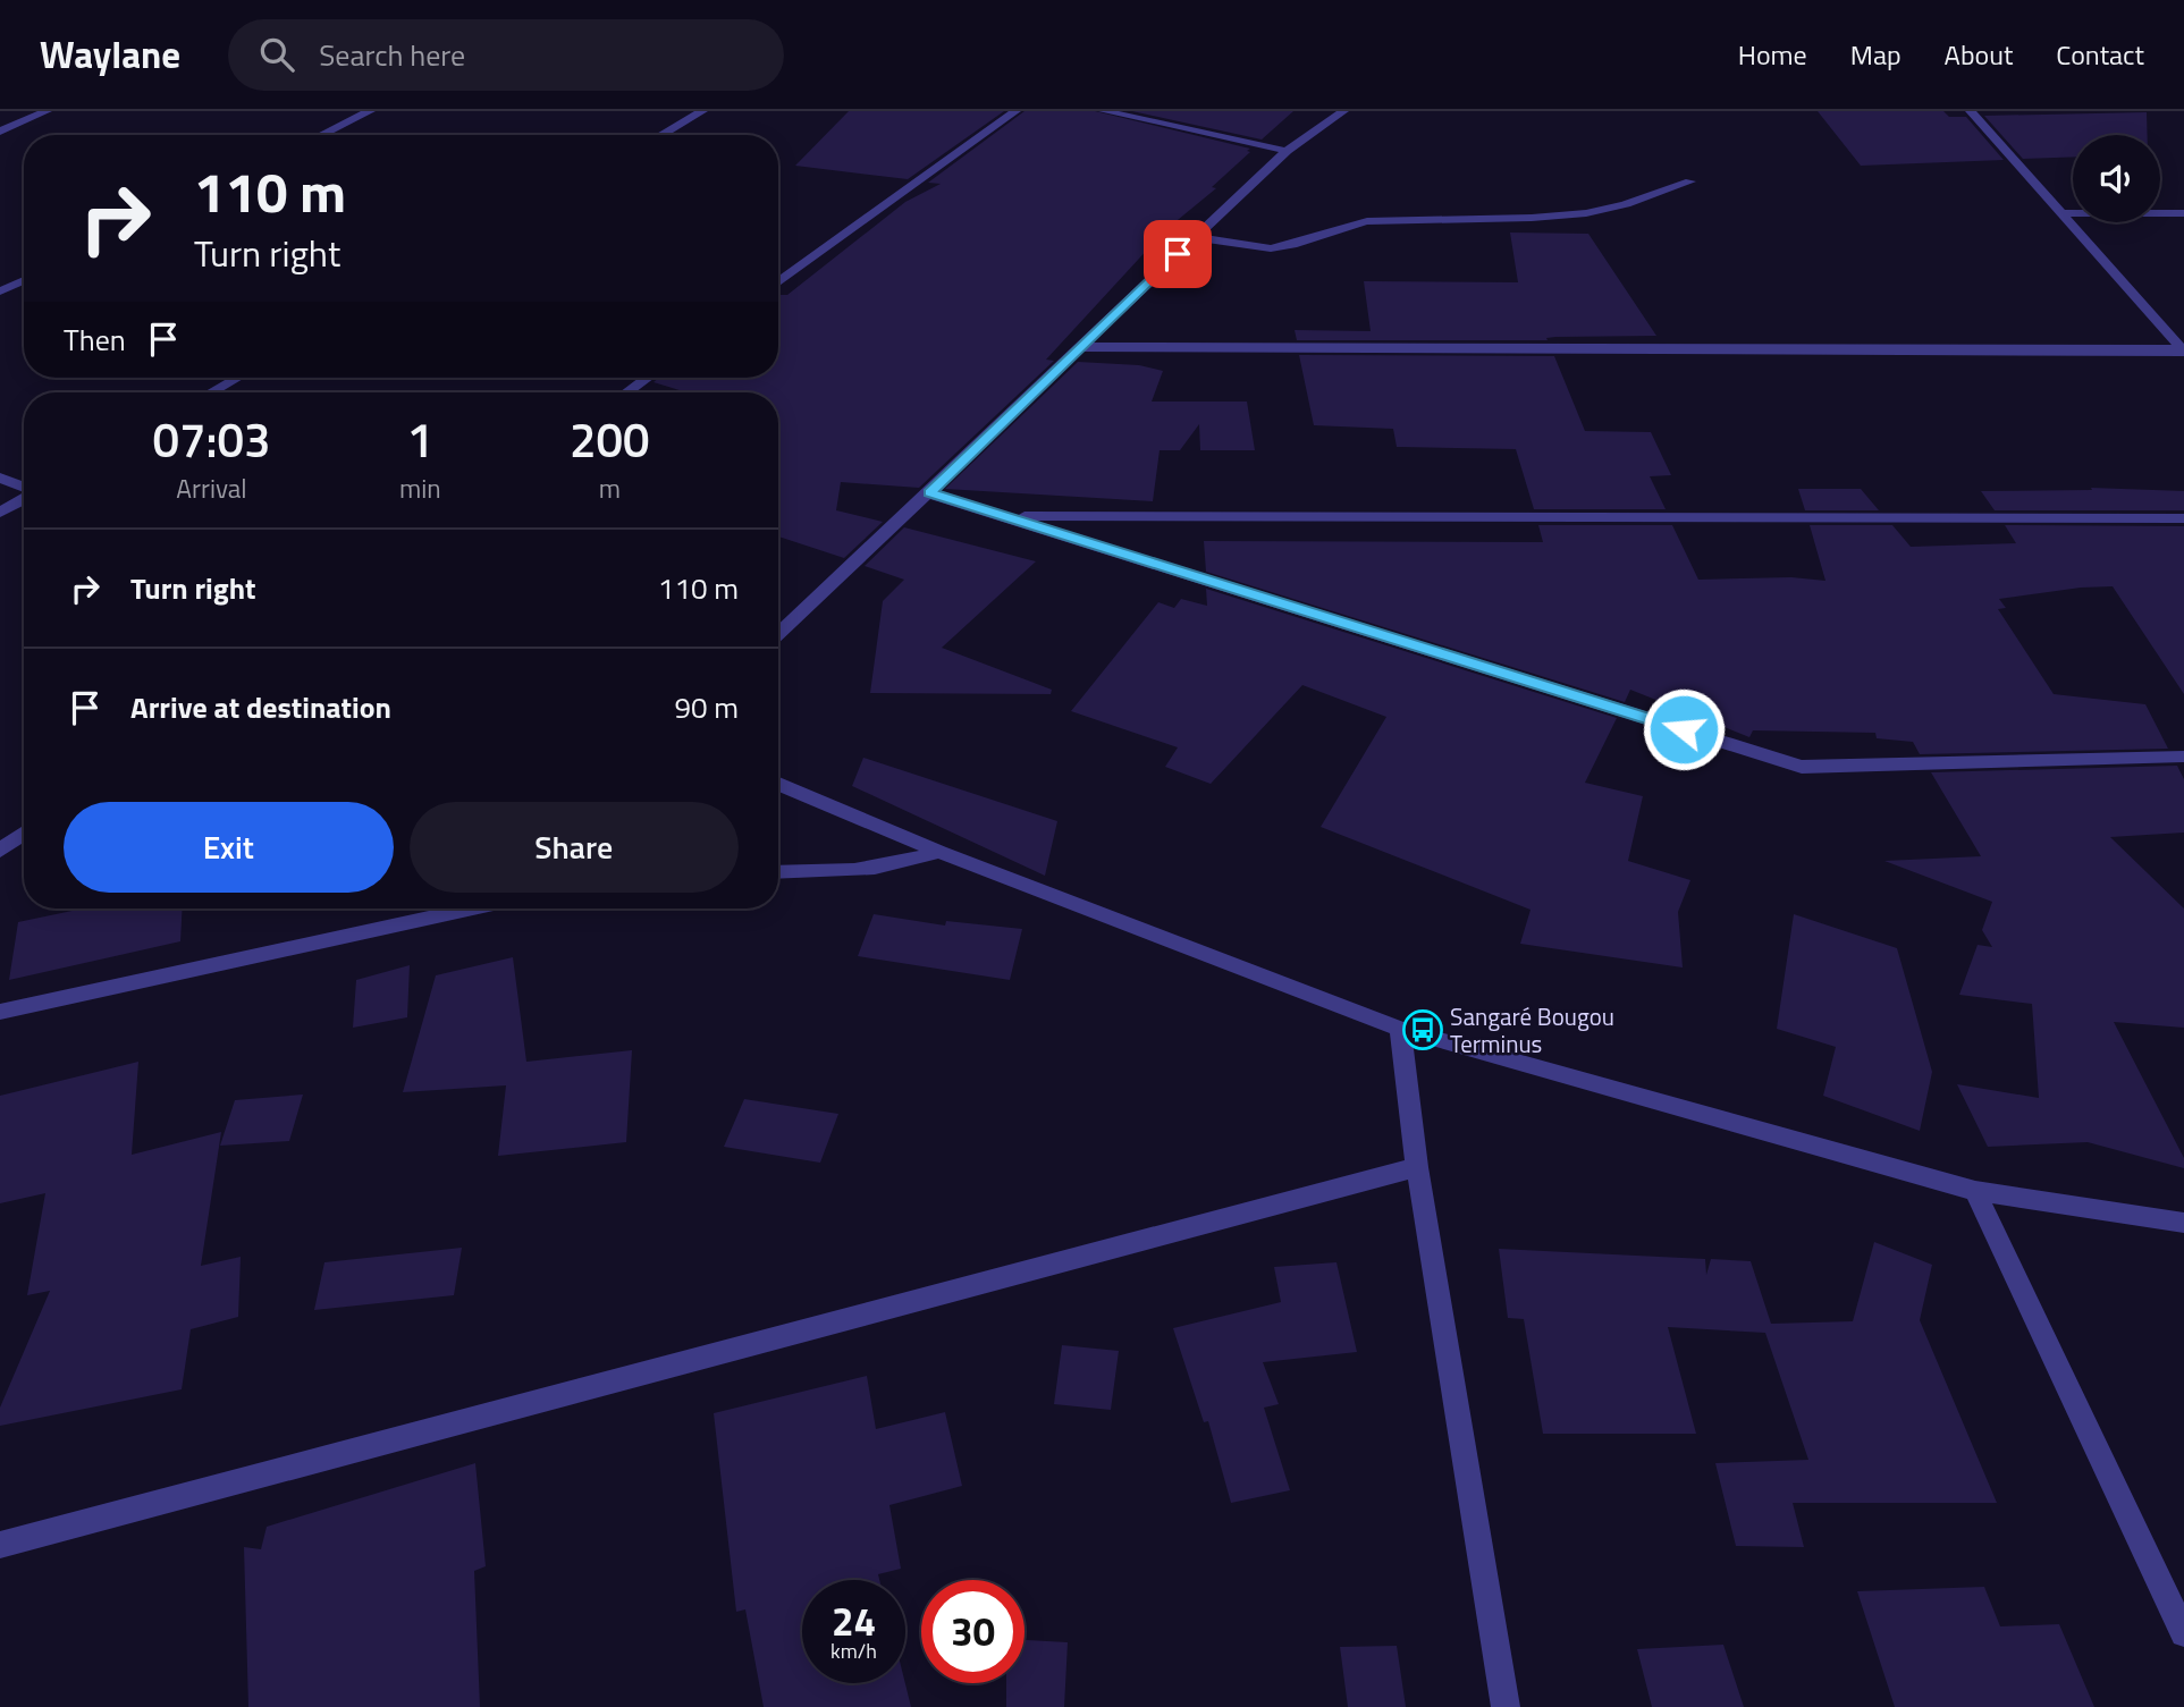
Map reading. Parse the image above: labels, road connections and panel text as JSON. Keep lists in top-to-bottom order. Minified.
{"places":{"bus stop":["Sangaré Bougou Terminus"]},"page":{"header":"Waylane","search":"Search here","nav":["Home","Map","About","Contact"],"turn":["110 m","Turn right"],"then":"Then","eta":["07:03","Arrival","1","min","200","m"],"list":[{"name":"Turn right","value":"110 m"},{"name":"Arrive at destination","value":"90 m"}],"buttons":["Exit","Share"],"speed":"24 km/h","limit":"30"}}
